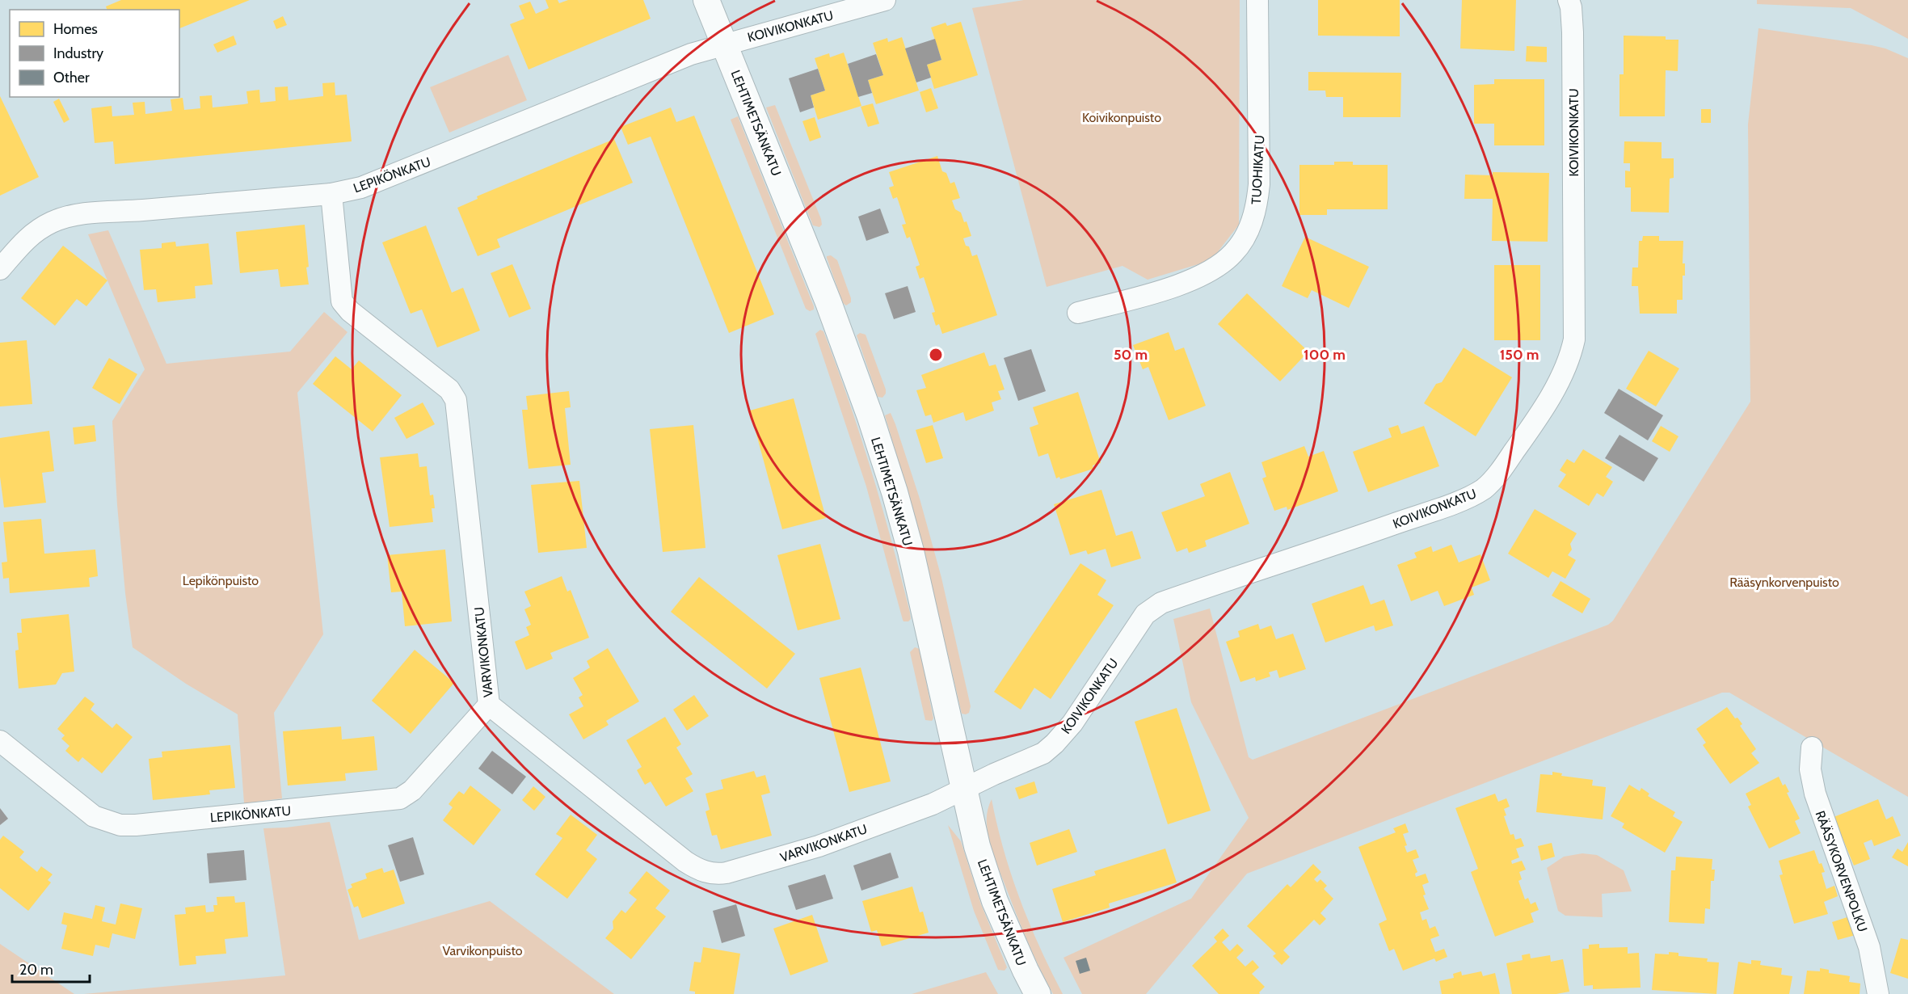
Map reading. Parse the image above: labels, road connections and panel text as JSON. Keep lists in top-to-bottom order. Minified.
{"streets":{"street":["KOIVIKONKATU","LEHTIMETSÄNKATU","TUOHIKATU","LEPIKÖNKATU","VARVIKONKATU","RÄÄSYKORVENPOLKU"]},"crossings":[["KOIVIKONKATU","LEHTIMETSÄNKATU"],["KOIVIKONKATU","LEPIKÖNKATU"],["KOIVIKONKATU","VARVIKONKATU"],["LEHTIMETSÄNKATU","LEPIKÖNKATU"],["LEHTIMETSÄNKATU","VARVIKONKATU"],["LEPIKÖNKATU","VARVIKONKATU"]],"parks":["Koivikonpuisto","Lepikönpuisto","Rääsynkorvenpuisto","Varvikonpuisto"],"legend":["Homes","Industry","Other"],"scale_bar":"20 m","rings":["50 m","100 m","150 m"]}
